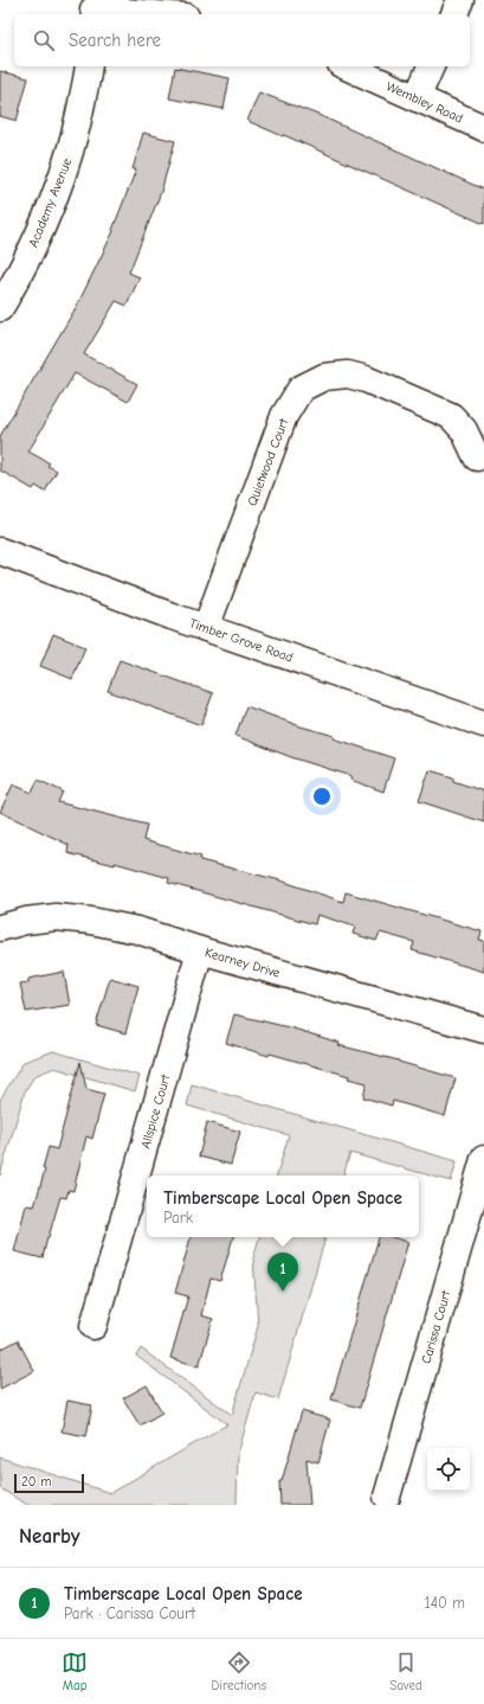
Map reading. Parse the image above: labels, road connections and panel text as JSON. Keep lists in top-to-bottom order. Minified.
{"streets":{"street":["Wembley Road","Academy Avenue","Quietwood Court","Timber Grove Road","Kearney Drive","Allspice Court","Carissa Court"]},"crossings":[["Quietwood Court","Timber Grove Road"],["Kearney Drive","Allspice Court"]],"scale_bar":"20 m","page":{"search":"Search here","popup":["Timberscape Local Open Space","Park"],"pins":"1","scale":"20 m","heading":"Nearby","list":[{"mark":"1","name":"Timberscape Local Open Space","note":"Park · Carissa Court","value":"140 m"}],"nav":["Map","Directions","Saved"]}}
